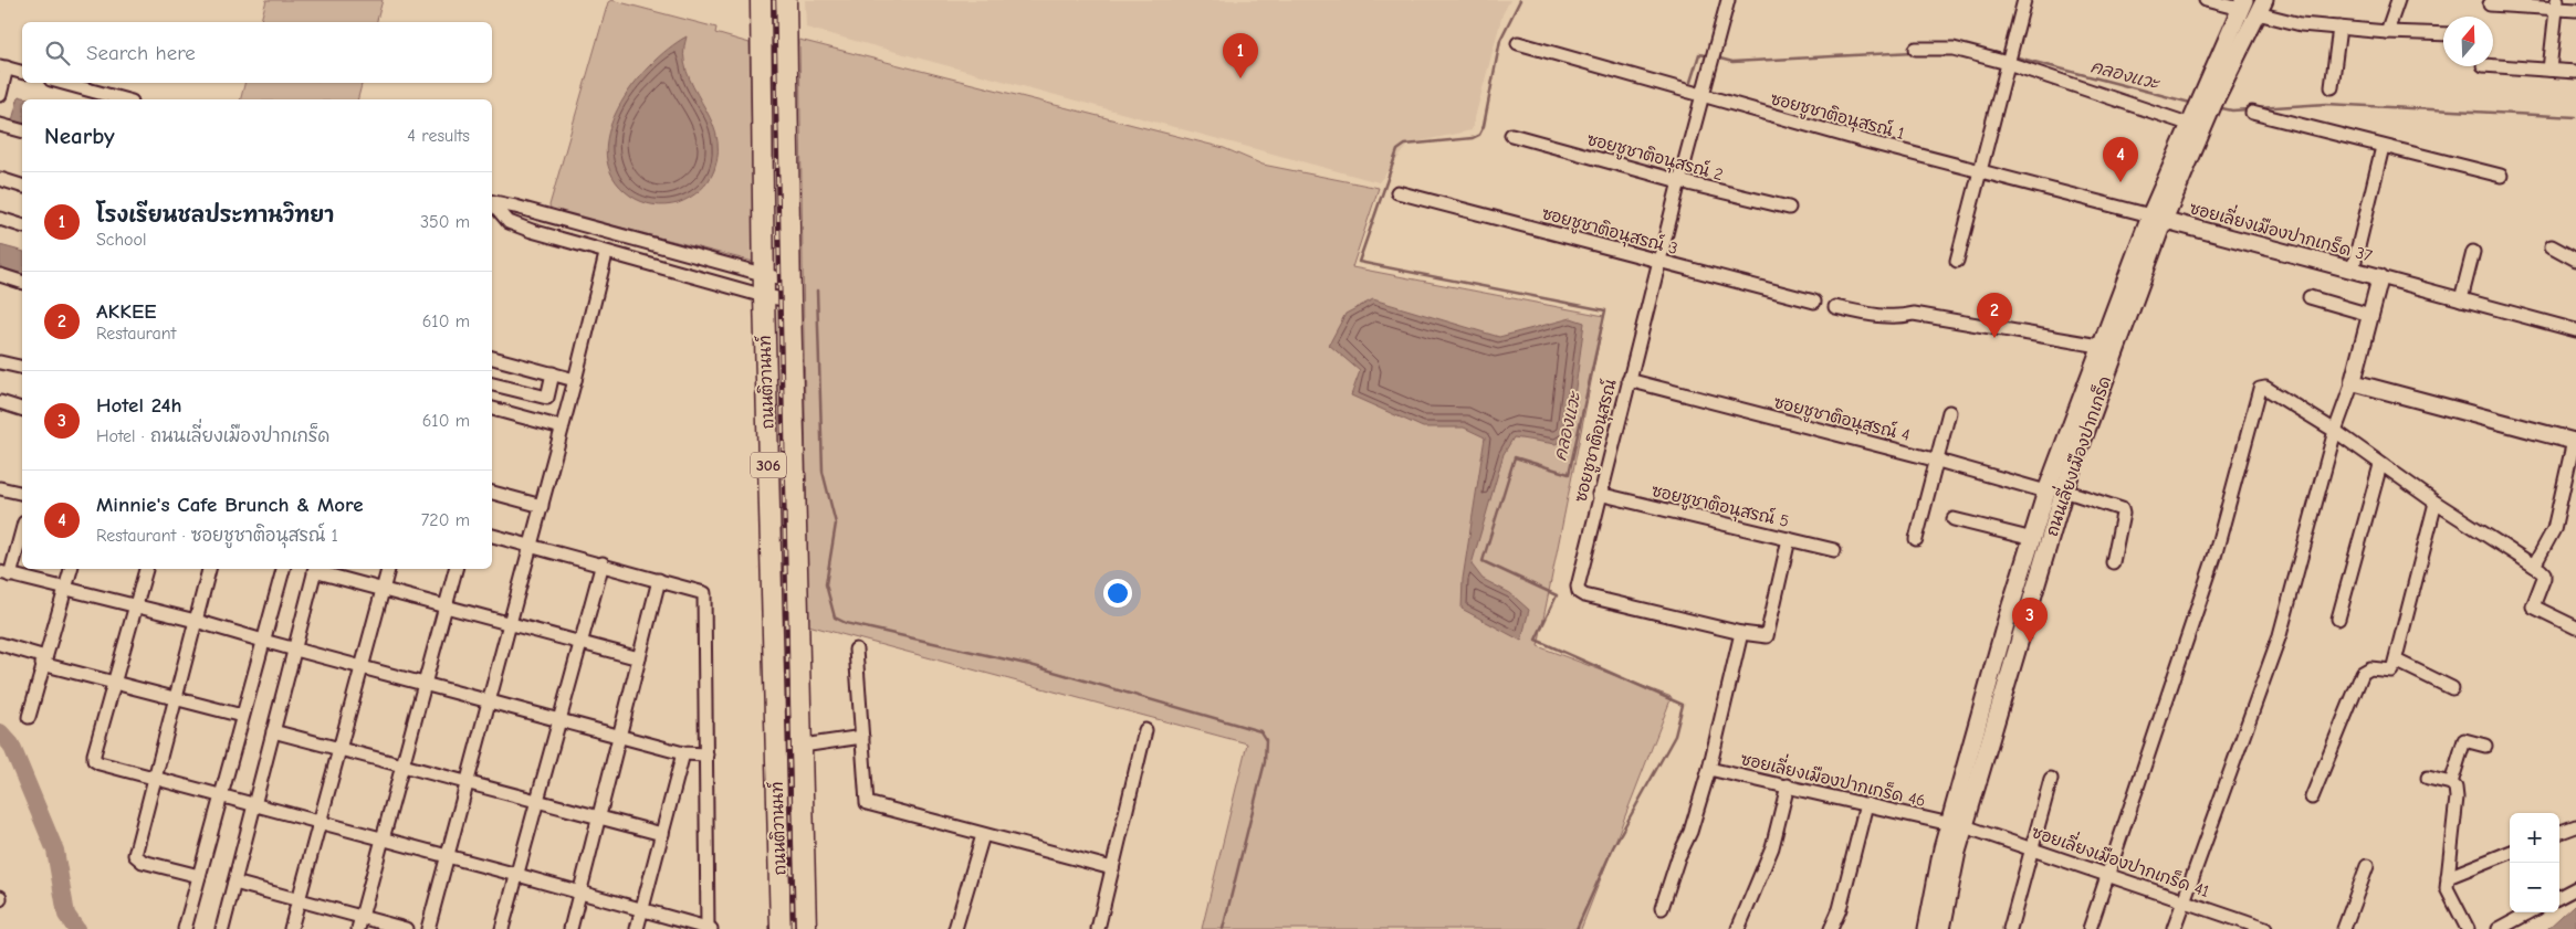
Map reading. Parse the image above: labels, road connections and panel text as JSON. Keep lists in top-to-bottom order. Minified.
{"streets":{"main road":["ถนนติวานนท์","ถนนเลี่ยงเมืองปากเกร็ด","306"],"street":["ซอยชูชาติอนุสรณ์ 1","ซอยชูชาติอนุสรณ์ 2","ซอยชูชาติอนุสรณ์ 3","ซอยเลี่ยงเมืองปากเกร็ด 37","ซอยชูชาติอนุสรณ์ 4","ซอยชูชาติอนุสรณ์","ซอยชูชาติอนุสรณ์ 5","ซอยเลี่ยงเมืองปากเกร็ด 46","ซอยเลี่ยงเมืองปากเกร็ด 41"]},"crossings":[["ซอยชูชาติอนุสรณ์ 1","ซอยเลี่ยงเมืองปากเกร็ด 37"],["ซอยชูชาติอนุสรณ์ 1","ซอยชูชาติอนุสรณ์"],["ซอยชูชาติอนุสรณ์ 1","ถนนเลี่ยงเมืองปากเกร็ด"],["ซอยชูชาติอนุสรณ์ 2","ซอยชูชาติอนุสรณ์"],["ซอยชูชาติอนุสรณ์ 3","ซอยชูชาติอนุสรณ์"],["ซอยเลี่ยงเมืองปากเกร็ด 37","ถนนเลี่ยงเมืองปากเกร็ด"],["ซอยชูชาติอนุสรณ์ 4","ซอยชูชาติอนุสรณ์"],["ซอยชูชาติอนุสรณ์ 4","ถนนเลี่ยงเมืองปากเกร็ด"],["ซอยชูชาติอนุสรณ์","ซอยชูชาติอนุสรณ์ 5"],["ถนนเลี่ยงเมืองปากเกร็ด","ซอยเลี่ยงเมืองปากเกร็ด 46"],["ถนนเลี่ยงเมืองปากเกร็ด","ซอยเลี่ยงเมืองปากเกร็ด 41"],["ซอยเลี่ยงเมืองปากเกร็ด 46","ซอยเลี่ยงเมืองปากเกร็ด 41"]],"water":["คลองแวะ"],"north":"top","page":{"search":"Search here","pins":["1","4","2","3"],"heading":["Nearby","4 results"],"list":[{"mark":"1","name":"โรงเรียนชลประทานวิทยา","note":"School","value":"350 m"},{"mark":"2","name":"AKKEE","note":"Restaurant","value":"610 m"},{"mark":"3","name":"Hotel 24h","note":"Hotel · ถนนเลี่ยงเมืองปากเกร็ด","value":"610 m"},{"mark":"4","name":"Minnie's Cafe Brunch & More","note":"Restaurant · ซอยชูชาติอนุสรณ์ 1","value":"720 m"}],"map_buttons":["+","−"]}}
